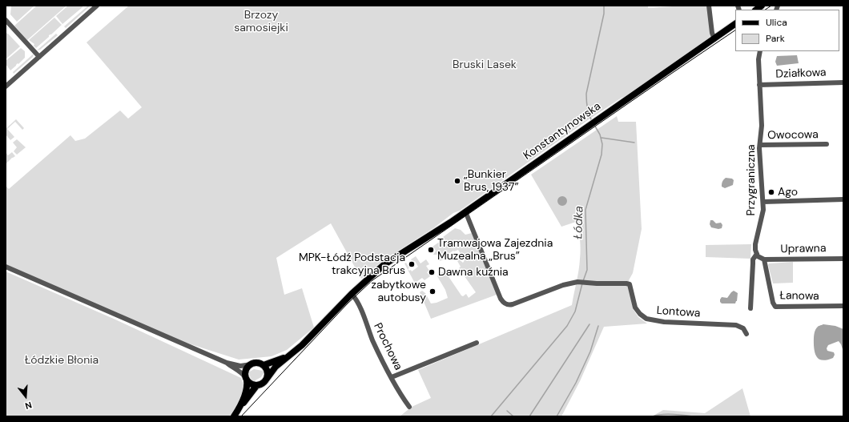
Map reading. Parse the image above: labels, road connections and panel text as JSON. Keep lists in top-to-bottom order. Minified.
{"streets":{"main road":["Konstantynowska"],"street":["Działkowa","Owocowa","Przygraniczna","Uprawna","Łanowa","Lontowa","Prochowa"]},"crossings":[["Działkowa","Przygraniczna"],["Konstantynowska","Lontowa"],["Konstantynowska","Prochowa"],["Owocowa","Przygraniczna"],["Uprawna","Łanowa"]],"water":["Łódka"],"parks":["Brzozy samosiejki","Bruski Lasek","Łódzkie Błonia"],"places":["„Bunkier Brus, 1937”","Ago","Tramwajowa Zajezdnia Muzealna „Brus”","MPK-Łódź Podstacja trakcyjna Brus","Dawna kuźnia","zabytkowe autobusy"],"legend":["Ulica","Park"],"north":"bottom"}
